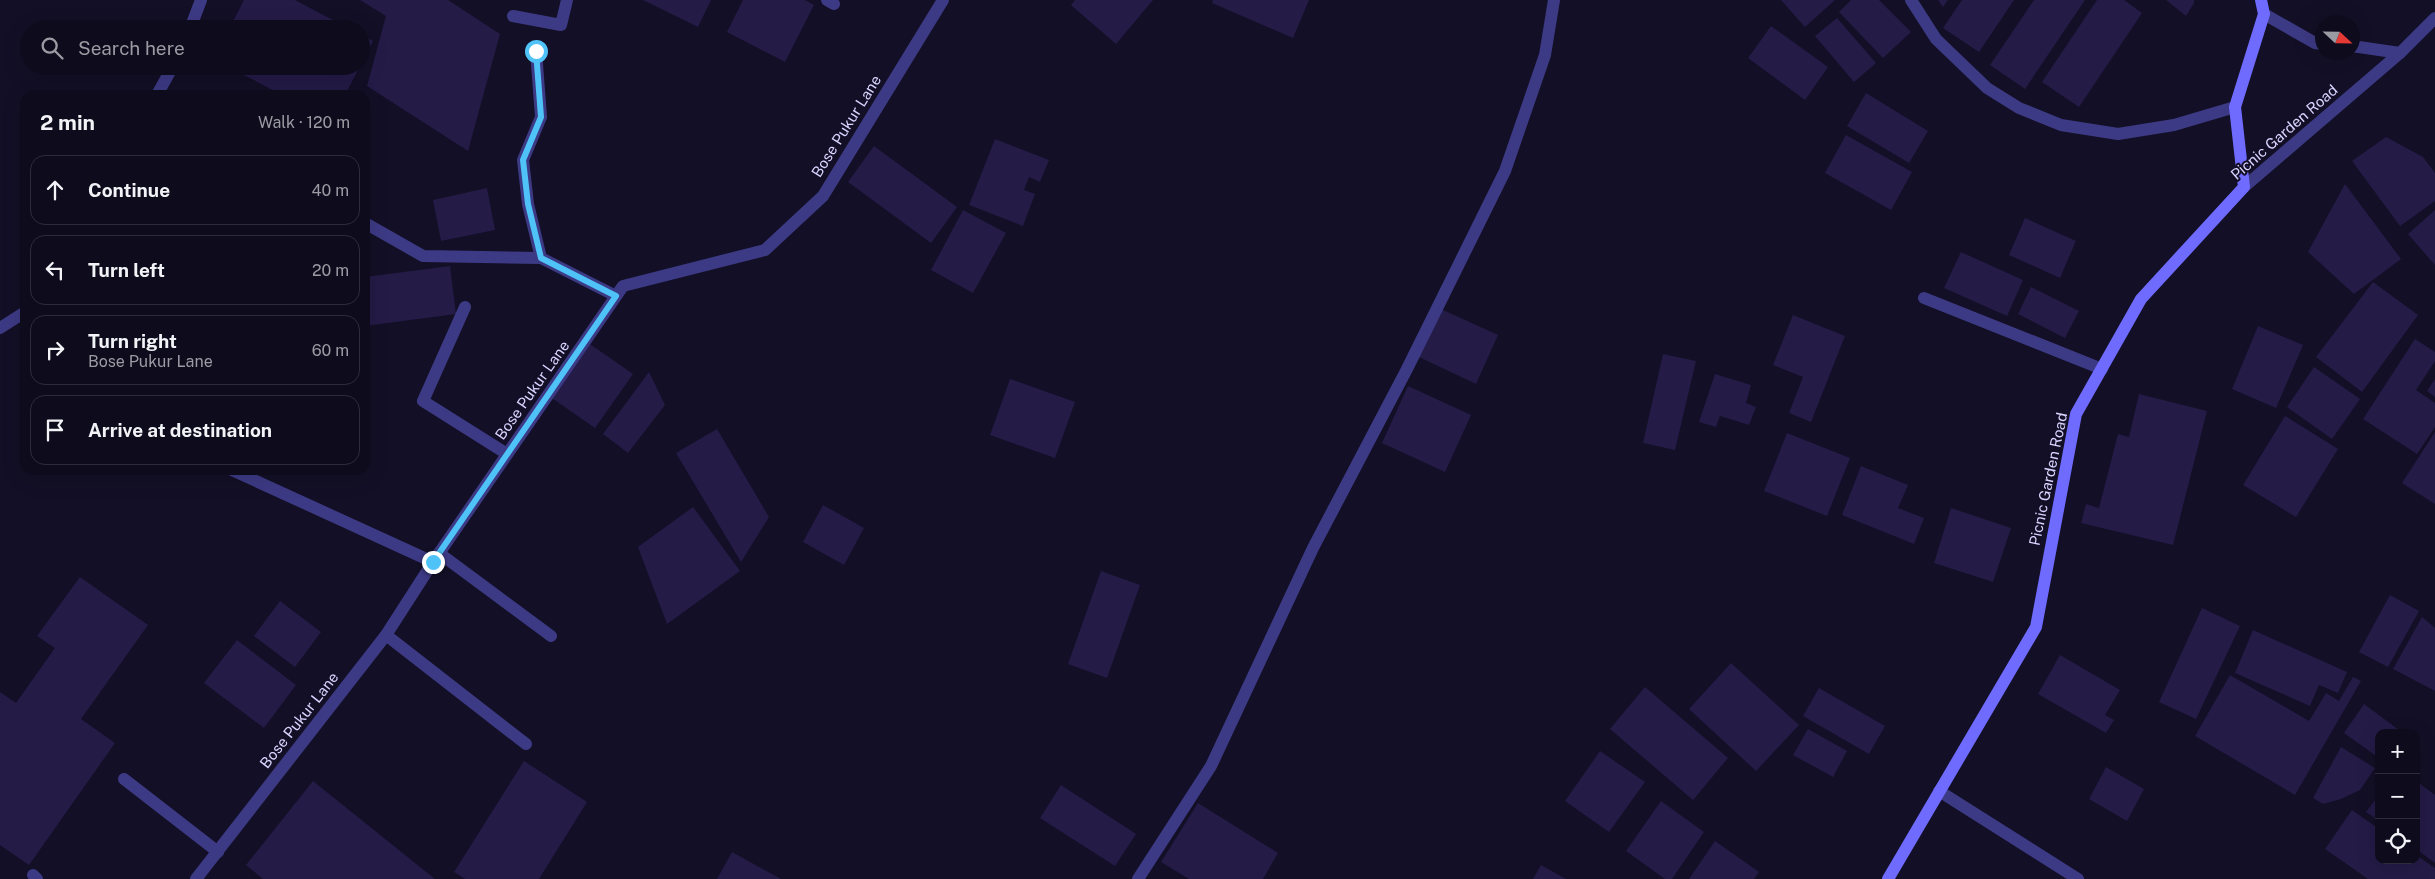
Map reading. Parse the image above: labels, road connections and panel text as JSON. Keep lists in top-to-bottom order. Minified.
{"streets":{"main road":["Picnic Garden Road"],"street":["Bose Pukur Lane"]},"north":"right","page":{"search":"Search here","heading":["2 min","Walk · 120 m"],"list":[["Continue","40 m"],["Turn left","20 m"],["Turn right","Bose Pukur Lane","60 m"],"Arrive at destination"],"map_buttons":["+","−"]}}
